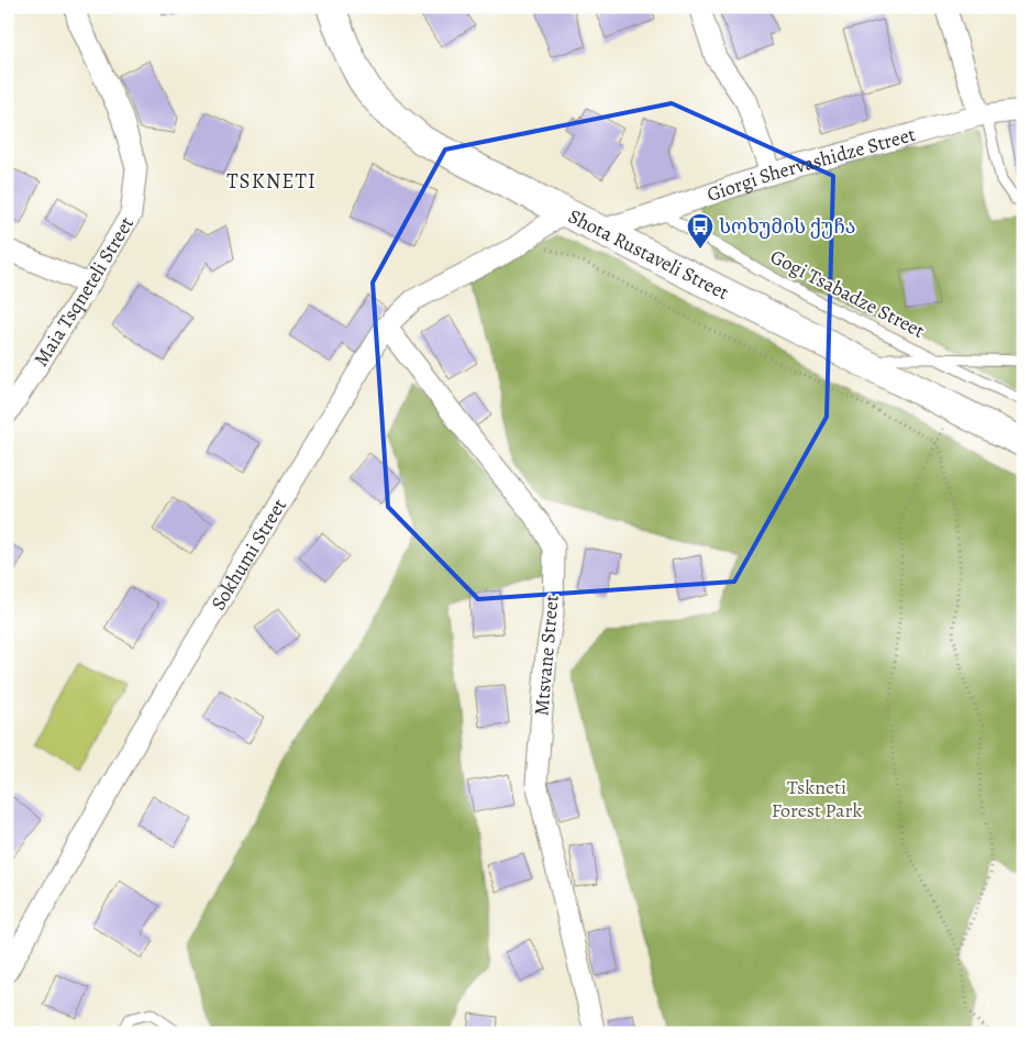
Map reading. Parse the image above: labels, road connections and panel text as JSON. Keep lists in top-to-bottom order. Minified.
{"streets":{"main road":["Shota Rustaveli Street"],"street":["Giorgi Shervashidze Street","Maia Tsqneteli Street","Sokhumi Street","Mtsvane Street"],"lane":["Gogi Tsabadze Street"]},"crossings":[["Giorgi Shervashidze Street","Shota Rustaveli Street"],["Giorgi Shervashidze Street","Gogi Tsabadze Street"],["Shota Rustaveli Street","Sokhumi Street"],["Sokhumi Street","Mtsvane Street"]],"districts":["TSKNETI"],"parks":["Tskneti Forest Park"],"places":{"bus stop":["სოხუმის ქუჩა"]}}
